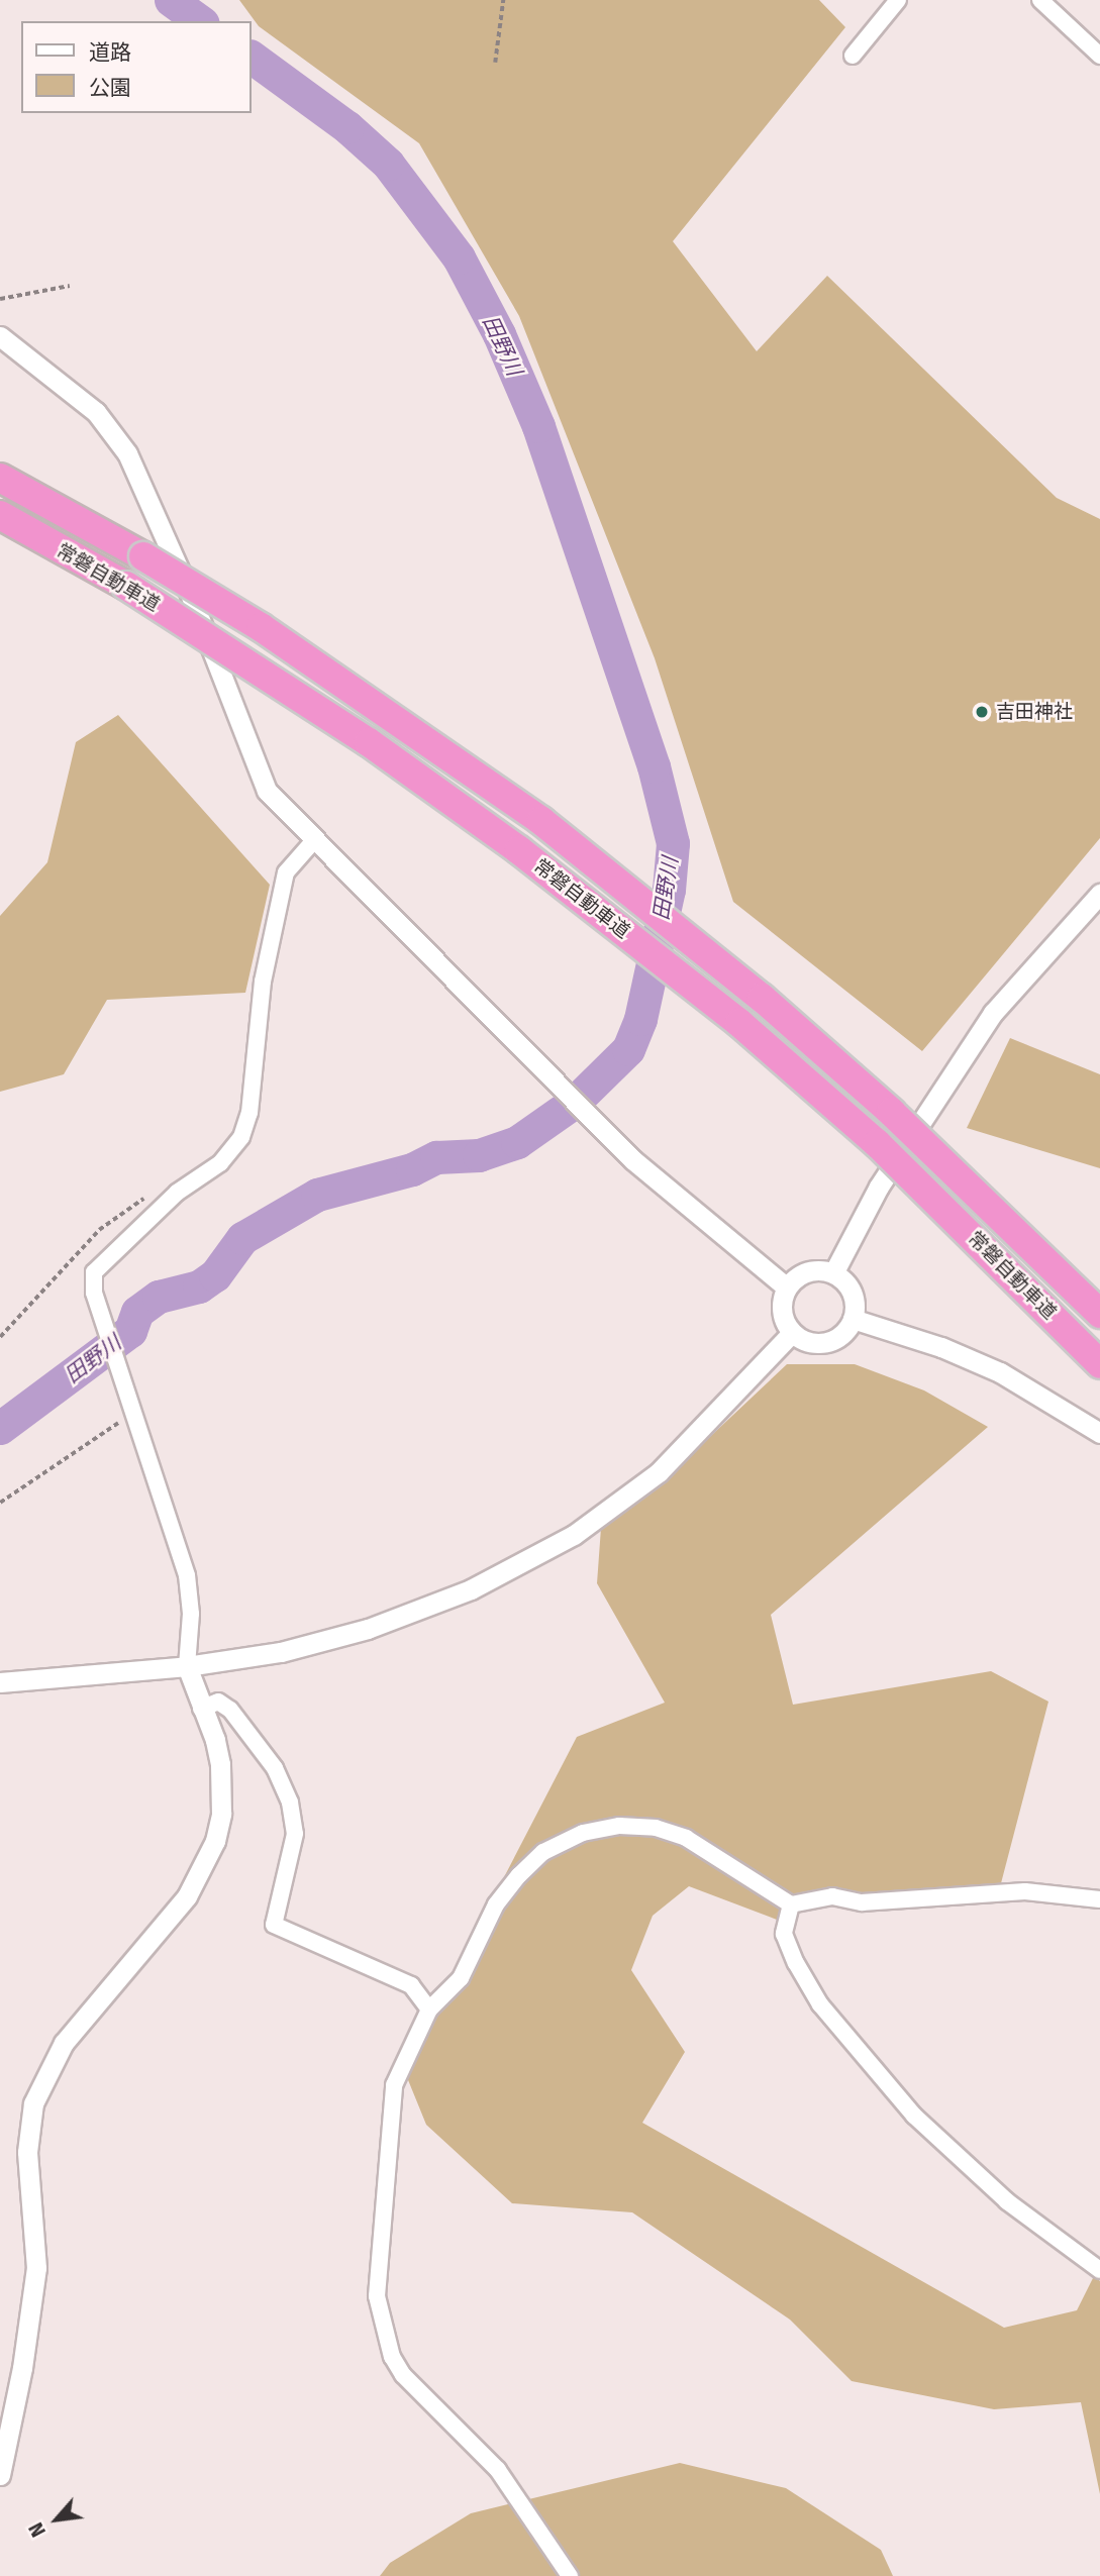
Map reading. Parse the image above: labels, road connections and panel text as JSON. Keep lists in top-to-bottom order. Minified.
{"streets":{"highway":["常磐自動車道"]},"water":["田野川"],"places":["吉田神社"],"legend":["道路","公園"],"north":"bottom left"}
